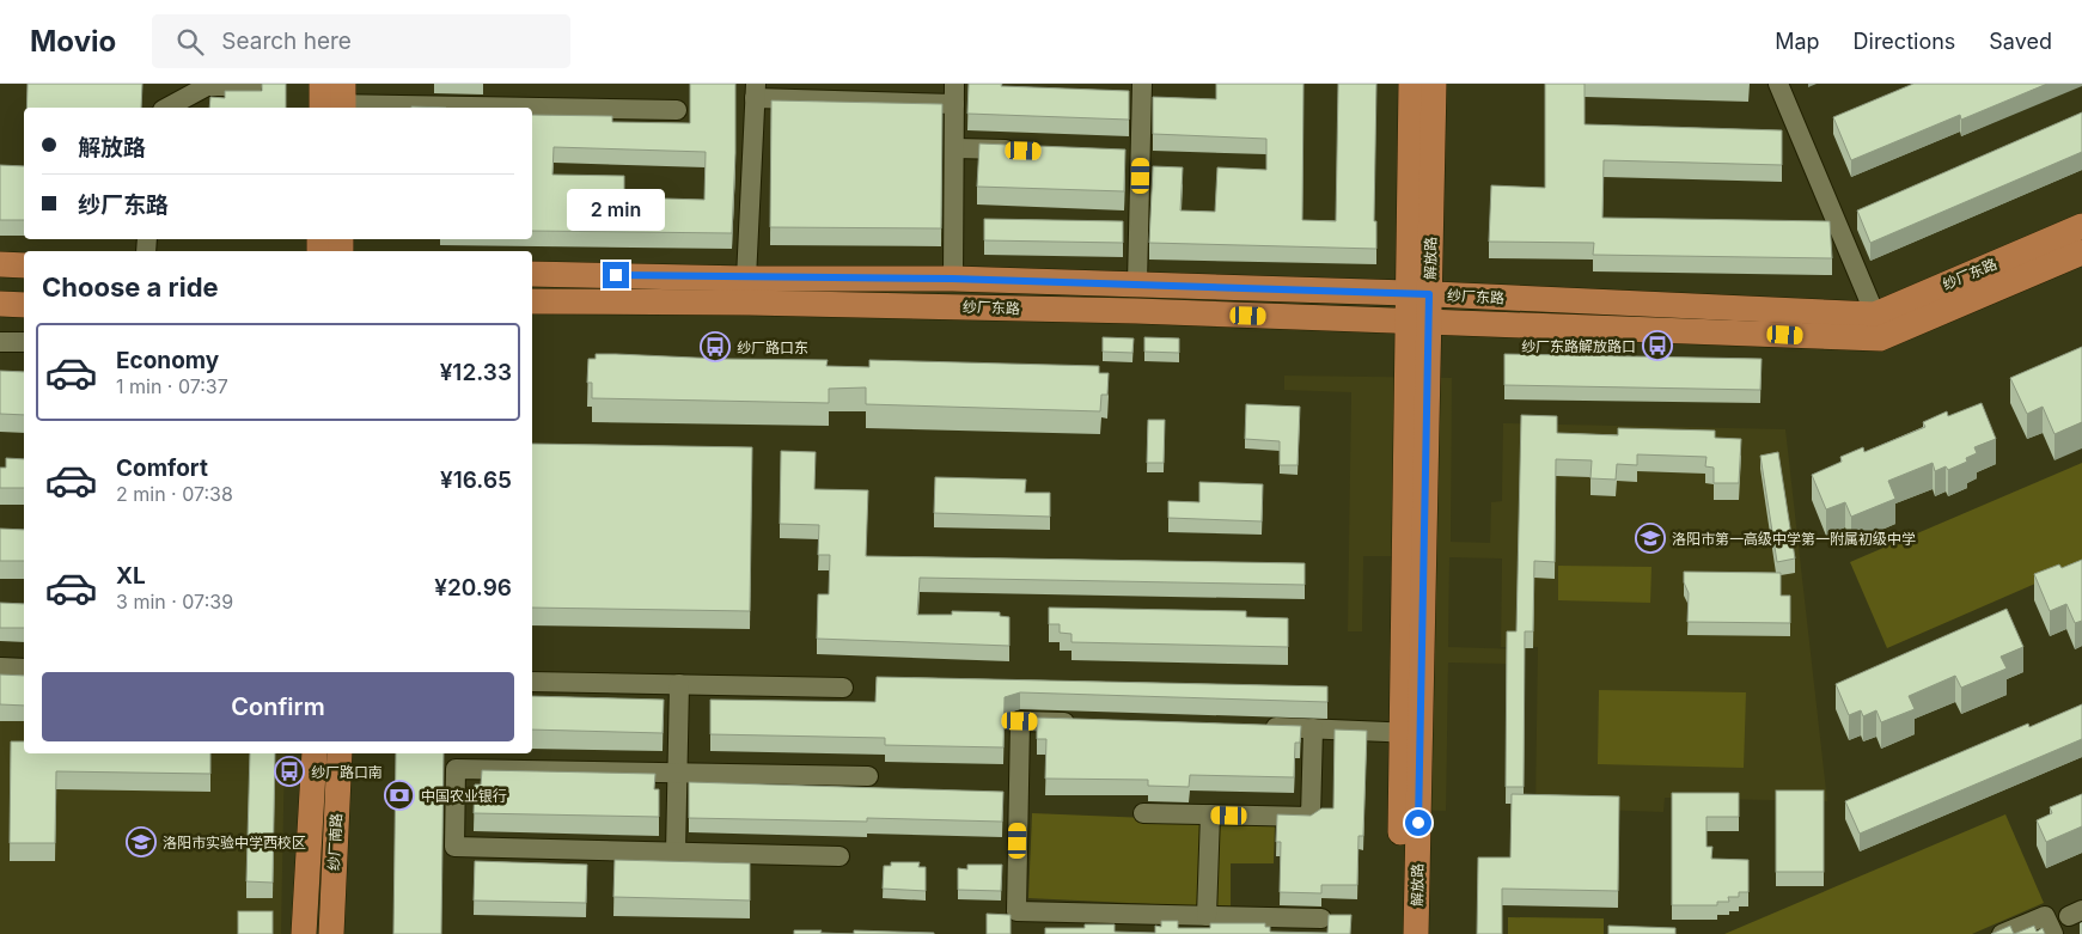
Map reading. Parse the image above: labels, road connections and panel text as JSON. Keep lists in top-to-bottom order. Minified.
{"streets":{"main road":["解放路","纱厂东路","纱厂南路"]},"crossings":[["解放路","纱厂东路"]],"places":{"bus stop":["纱厂东路解放路口","纱厂路口东","纱厂路口南"],"school or university":["洛阳市第一高级中学第一附属初级中学","洛阳市实验中学西校区"],"bank":["中国农业银行"]},"page":{"header":"Movio","search":"Search here","nav":["Map","Directions","Saved"],"banner":["解放路","纱厂东路"],"bubble":"2 min","heading":"Choose a ride","list":[{"name":"Economy","note":"1 min · 07:37","value":"¥12.33"},{"name":"Comfort","note":"2 min · 07:38","value":"¥16.65"},{"name":"XL","note":"3 min · 07:39","value":"¥20.96"}],"buttons":"Confirm"}}
